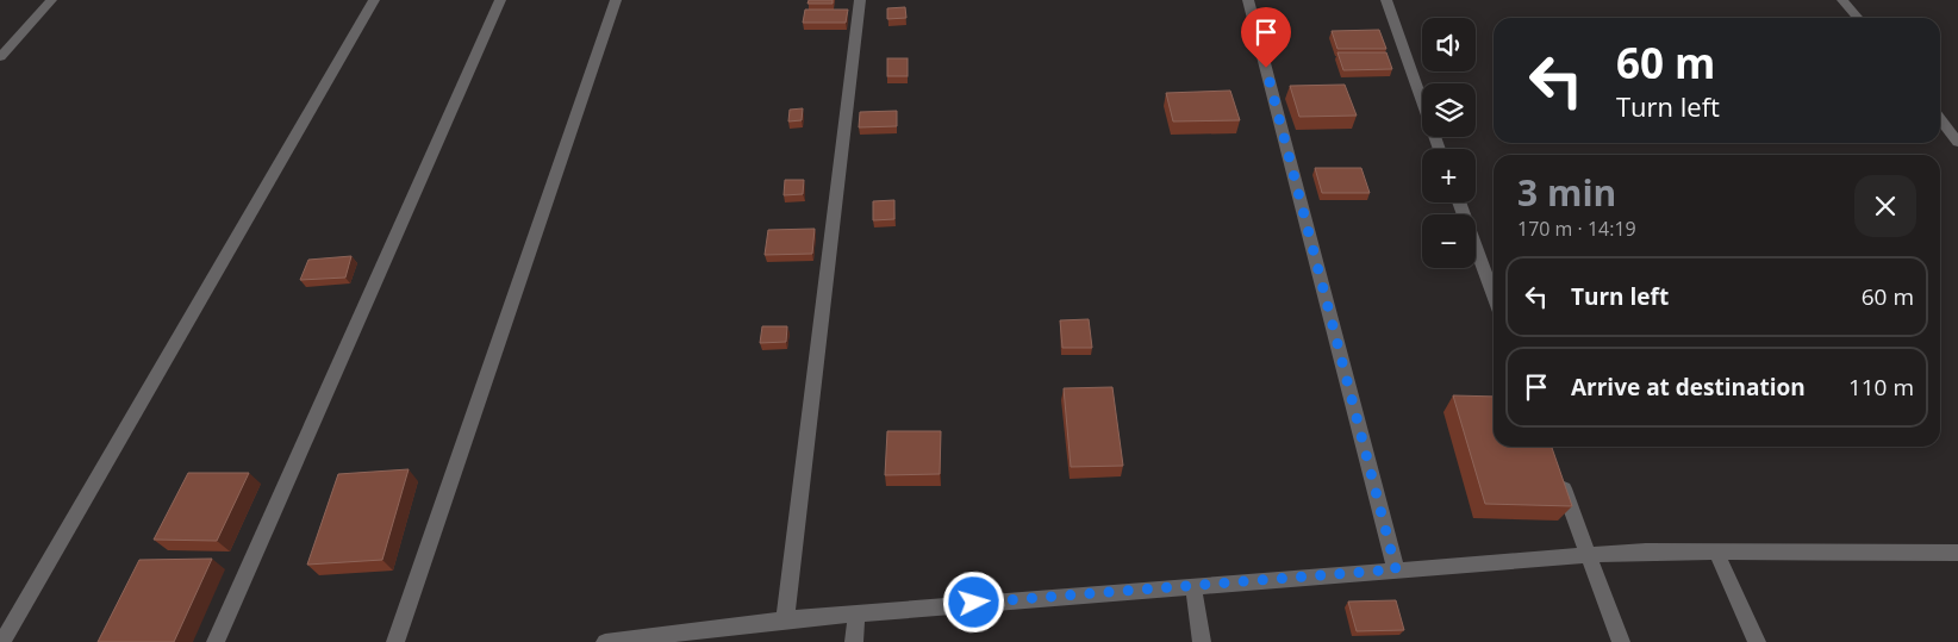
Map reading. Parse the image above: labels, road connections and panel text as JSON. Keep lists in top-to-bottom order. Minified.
{"page":{"map_buttons":["+","−"],"turn":["60 m","Turn left"],"heading":["3 min","170 m · 14:19"],"list":[{"name":"Turn left","value":"60 m"},{"name":"Arrive at destination","value":"110 m"}]}}
